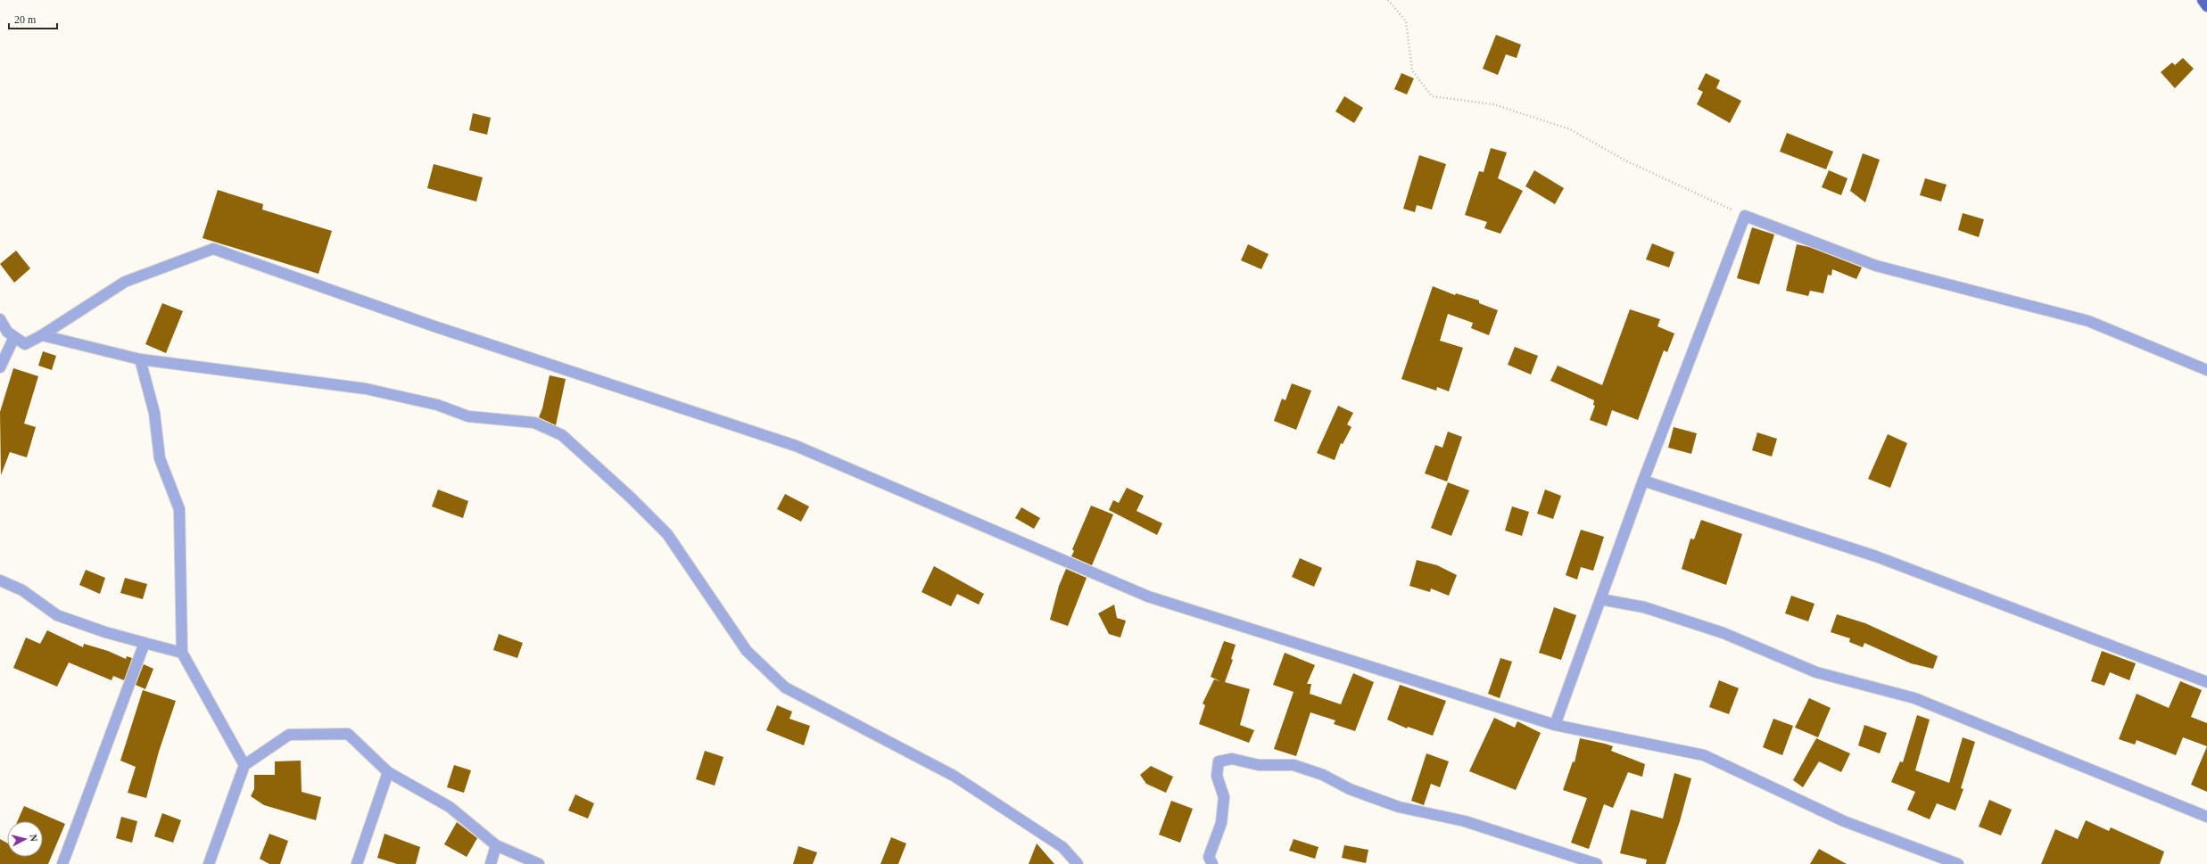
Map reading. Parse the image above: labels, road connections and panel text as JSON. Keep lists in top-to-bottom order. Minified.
{"scale_bar":"20 m","north":"right"}
